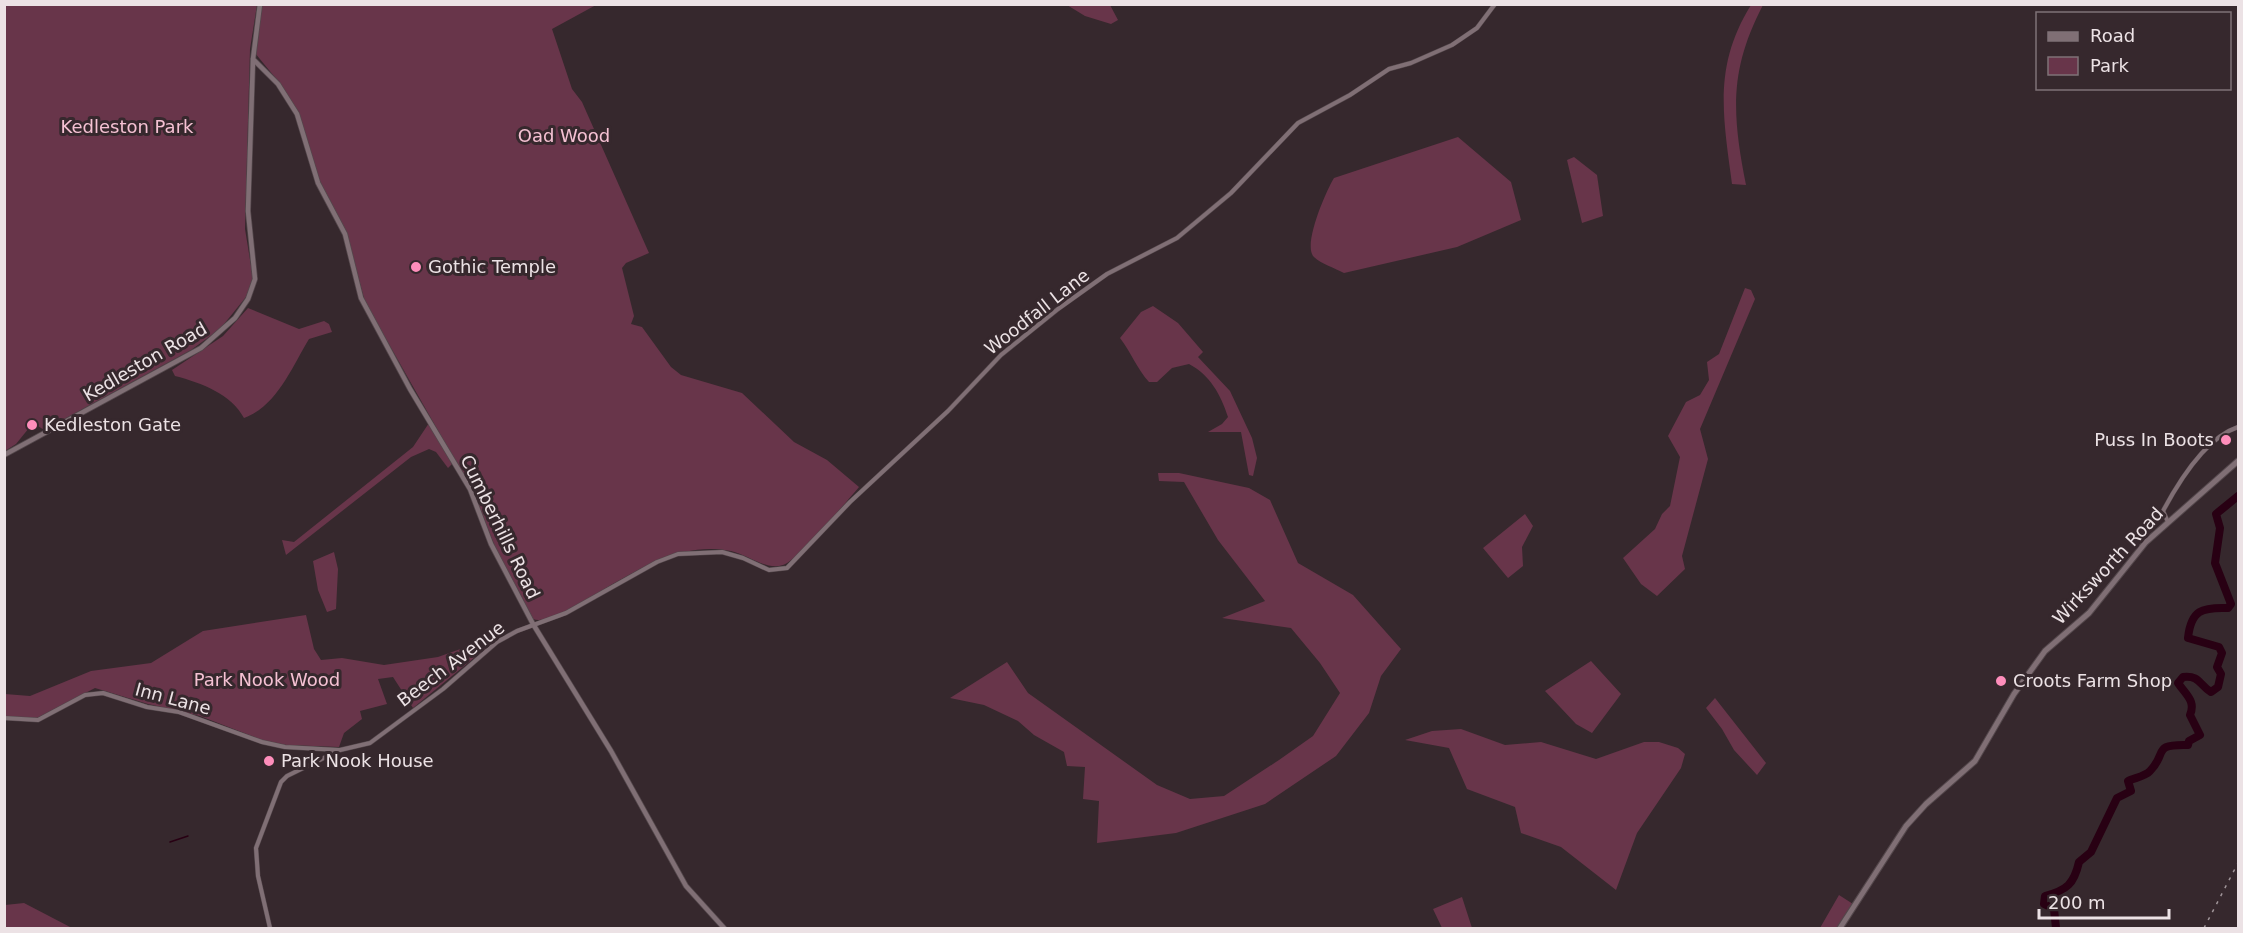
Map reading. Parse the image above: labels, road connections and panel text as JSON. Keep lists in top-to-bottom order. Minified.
{"streets":{"main road":["Wirksworth Road"],"street":["Woodfall Lane","Kedleston Road","Cumberhills Road","Beech Avenue","Inn Lane"]},"crossings":[["Woodfall Lane","Cumberhills Road"],["Woodfall Lane","Beech Avenue"],["Kedleston Road","Cumberhills Road"],["Cumberhills Road","Beech Avenue"],["Beech Avenue","Inn Lane"]],"parks":["Kedleston Park","Oad Wood","Park Nook Wood"],"places":["Gothic Temple","Kedleston Gate","Puss In Boots","Croots Farm Shop","Park Nook House"],"legend":["Road","Park"],"scale_bar":"200 m"}
